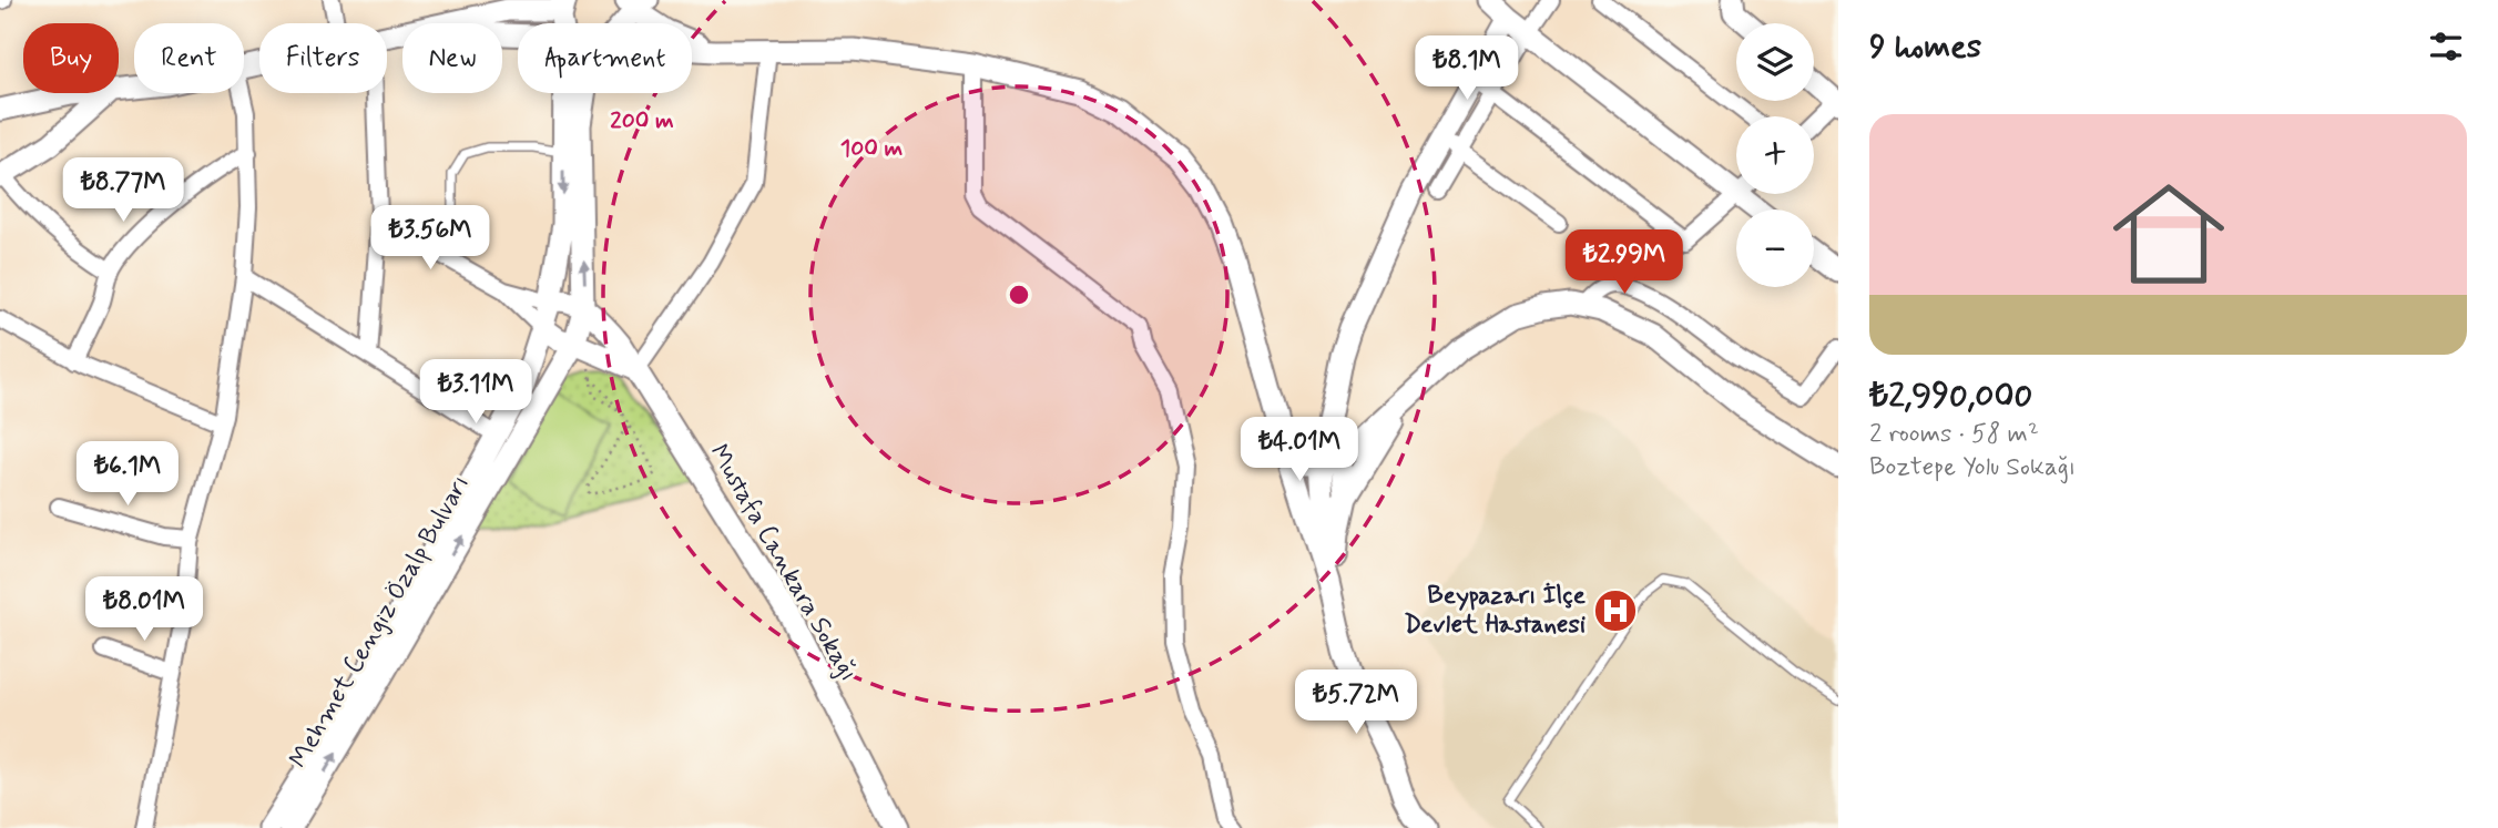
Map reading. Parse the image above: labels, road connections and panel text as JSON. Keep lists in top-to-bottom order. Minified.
{"streets":{"street":["Mustafa Cankara Sokağı","Mehmet Cengiz Özalp Bulvarı"]},"crossings":[["Mustafa Cankara Sokağı","Mehmet Cengiz Özalp Bulvarı"]],"places":{"hospital":["Beypazarı İlçe Devlet Hastanesi"]},"page":{"heading":"9 homes","map_buttons":["+","−"],"chip":["Buy","Rent","Filters","New","Apartment"],"price":["₺8.1M","₺8.77M","₺3.56M","₺2.99M","₺3.11M","₺4.01M","₺6.1M","₺8.01M","₺5.72M"],"list":[{"name":"₺2,990,000","note":"2 rooms · 58 m² · Boztepe Yolu Sokağı"}]},"rings":["200 m","100 m"]}
